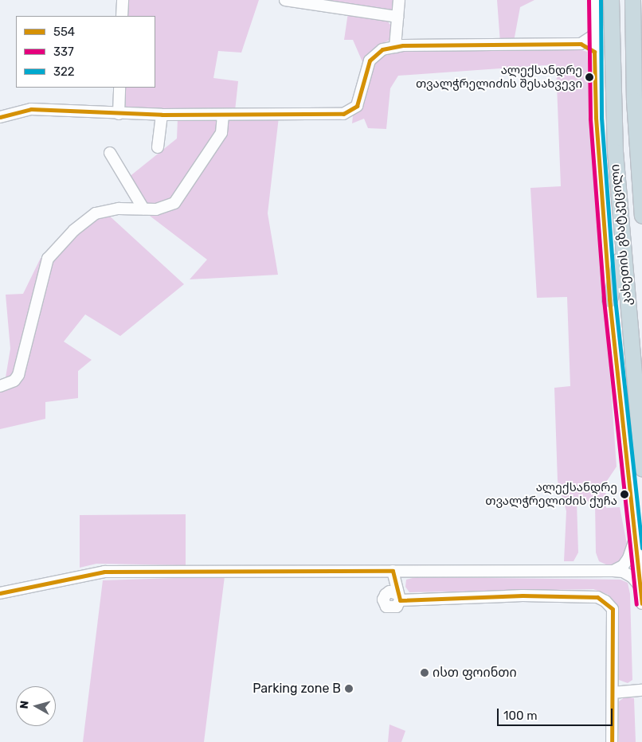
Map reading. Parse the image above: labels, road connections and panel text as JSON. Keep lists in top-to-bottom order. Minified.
{"streets":{"highway":["კახეთის გზატკეცილი"]},"places":["ალექსანდრე თვალჭრელიძის შესახვევი","ალექსანდრე თვალჭრელიძის ქუჩა","ისთ ფოინთი","Parking zone B"],"lines":["transit line 337","transit line 322","transit line 554"],"legend":["554","337","322"],"scale_bar":"100 m","north":"left"}
